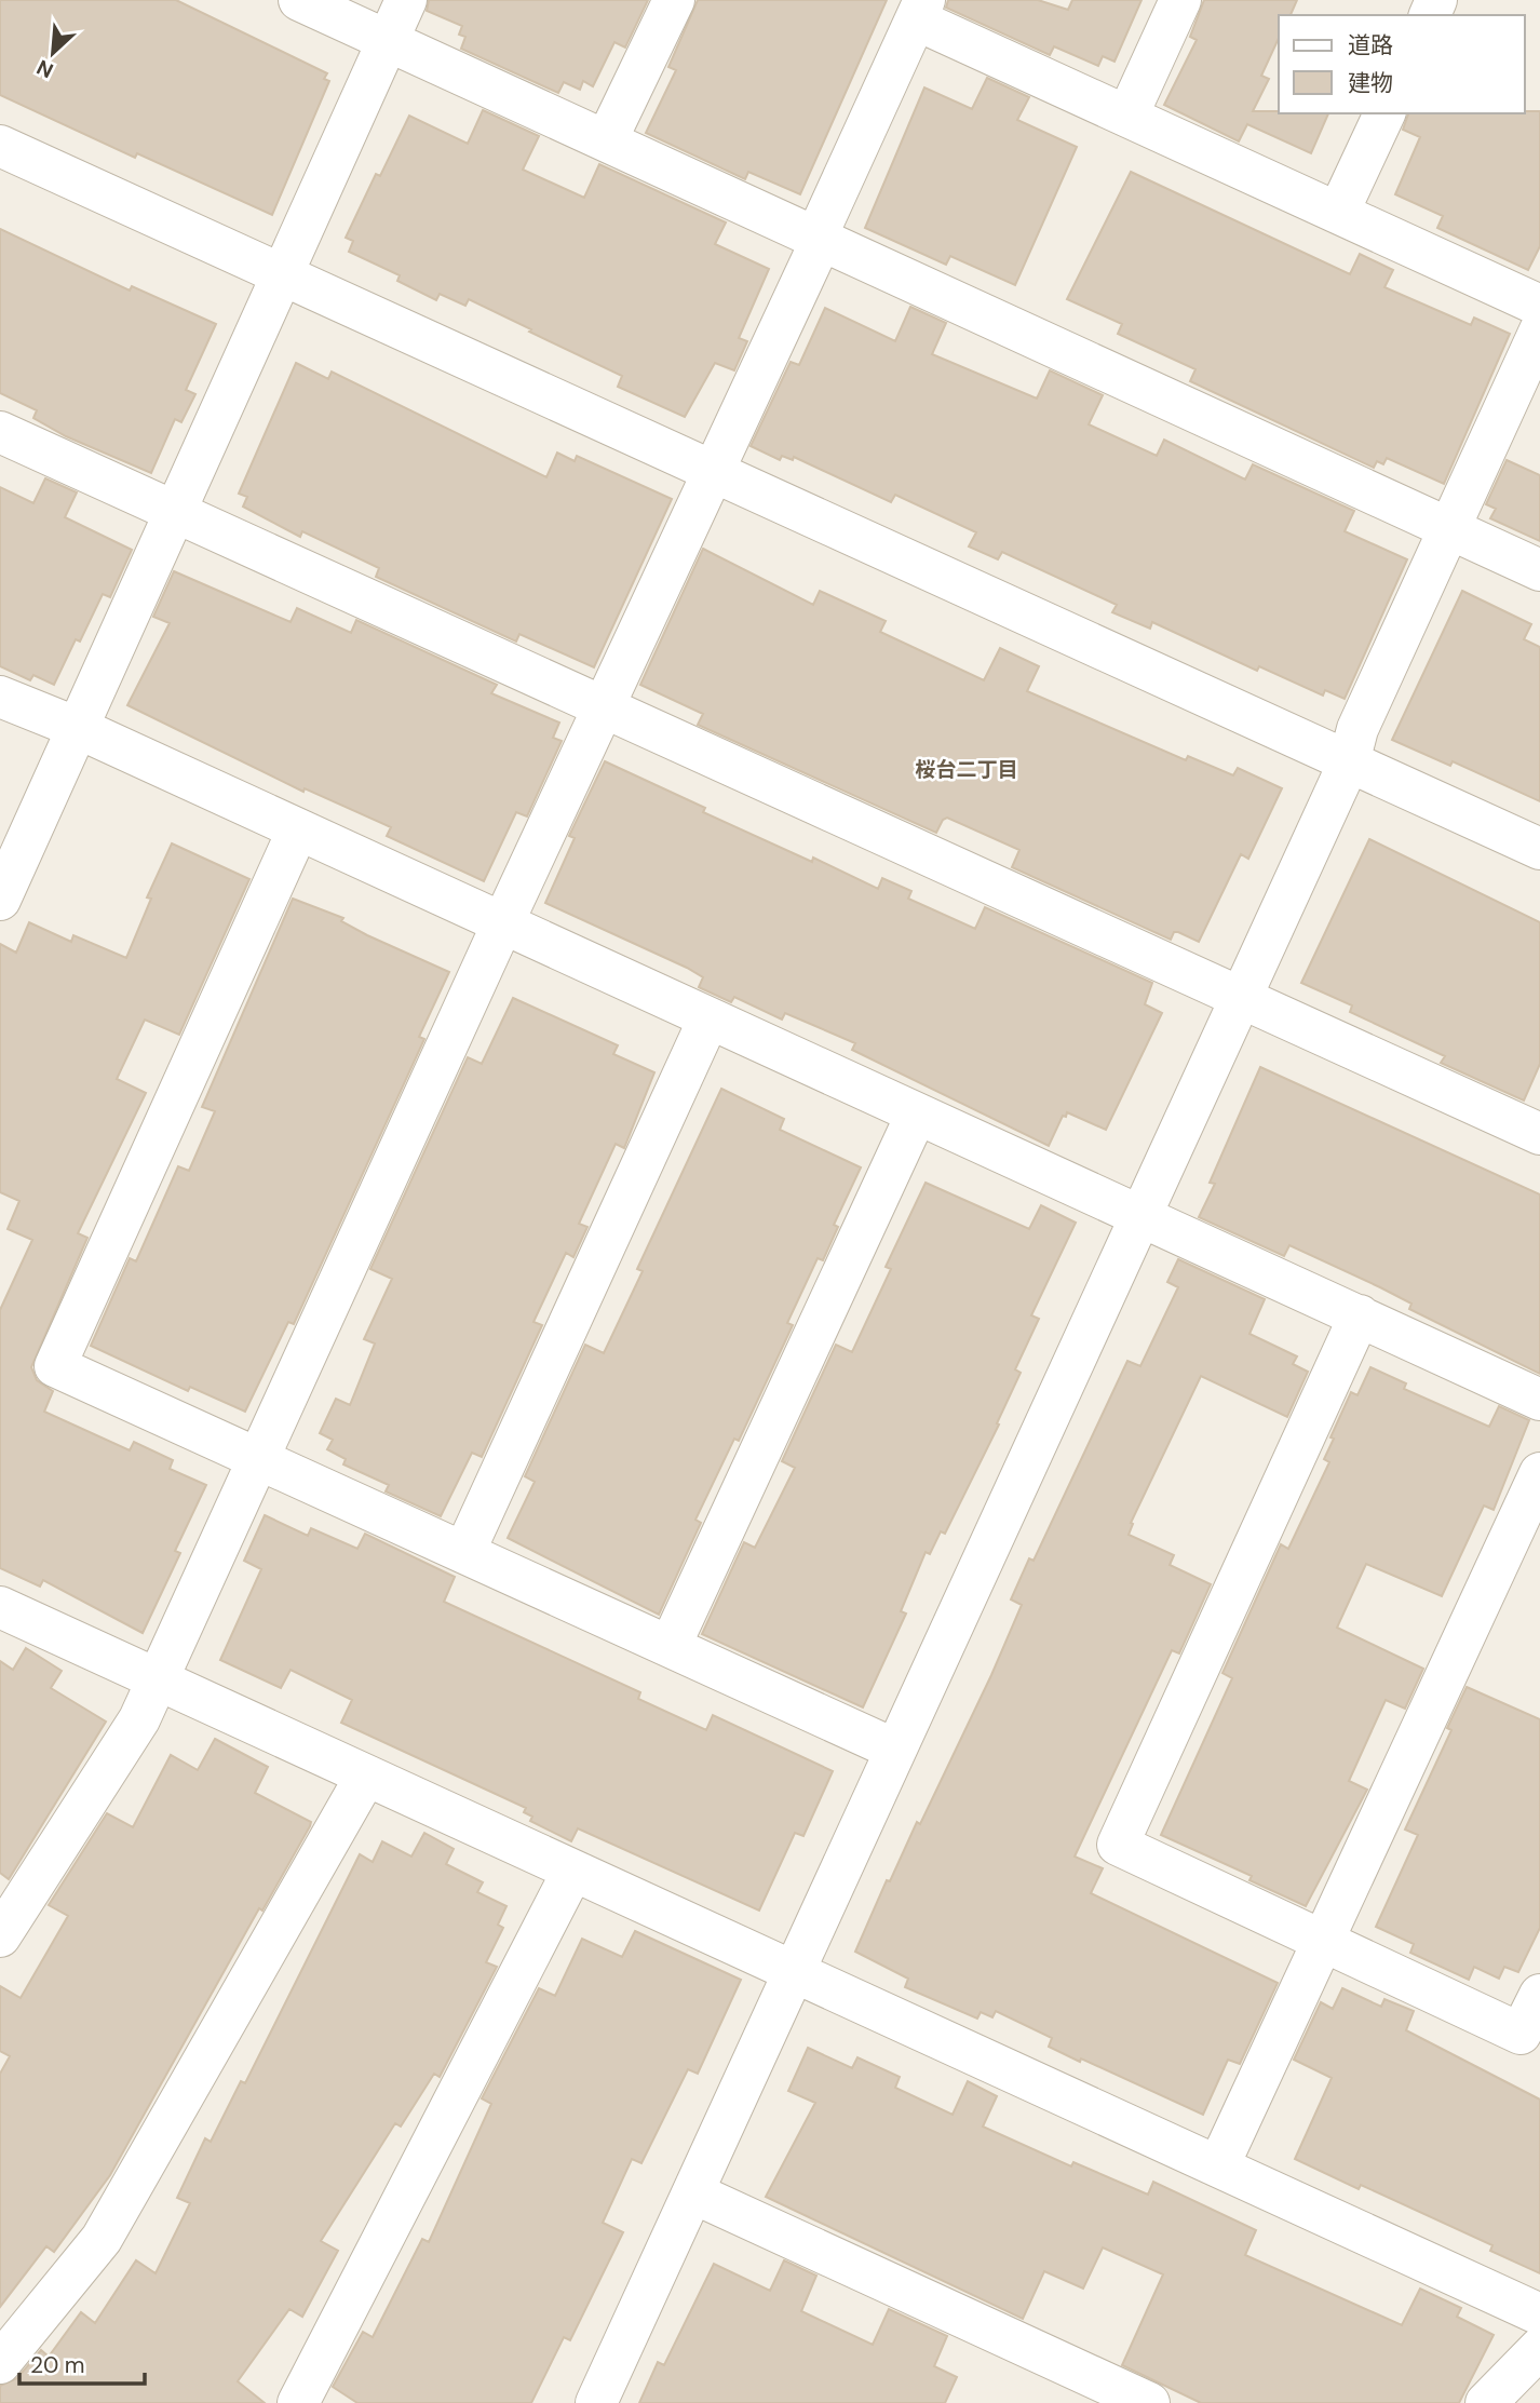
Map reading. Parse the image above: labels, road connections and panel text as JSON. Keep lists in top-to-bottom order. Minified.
{"districts":["桜台二丁目"],"legend":["道路","建物"],"scale_bar":"20 m","north":"bottom left"}
